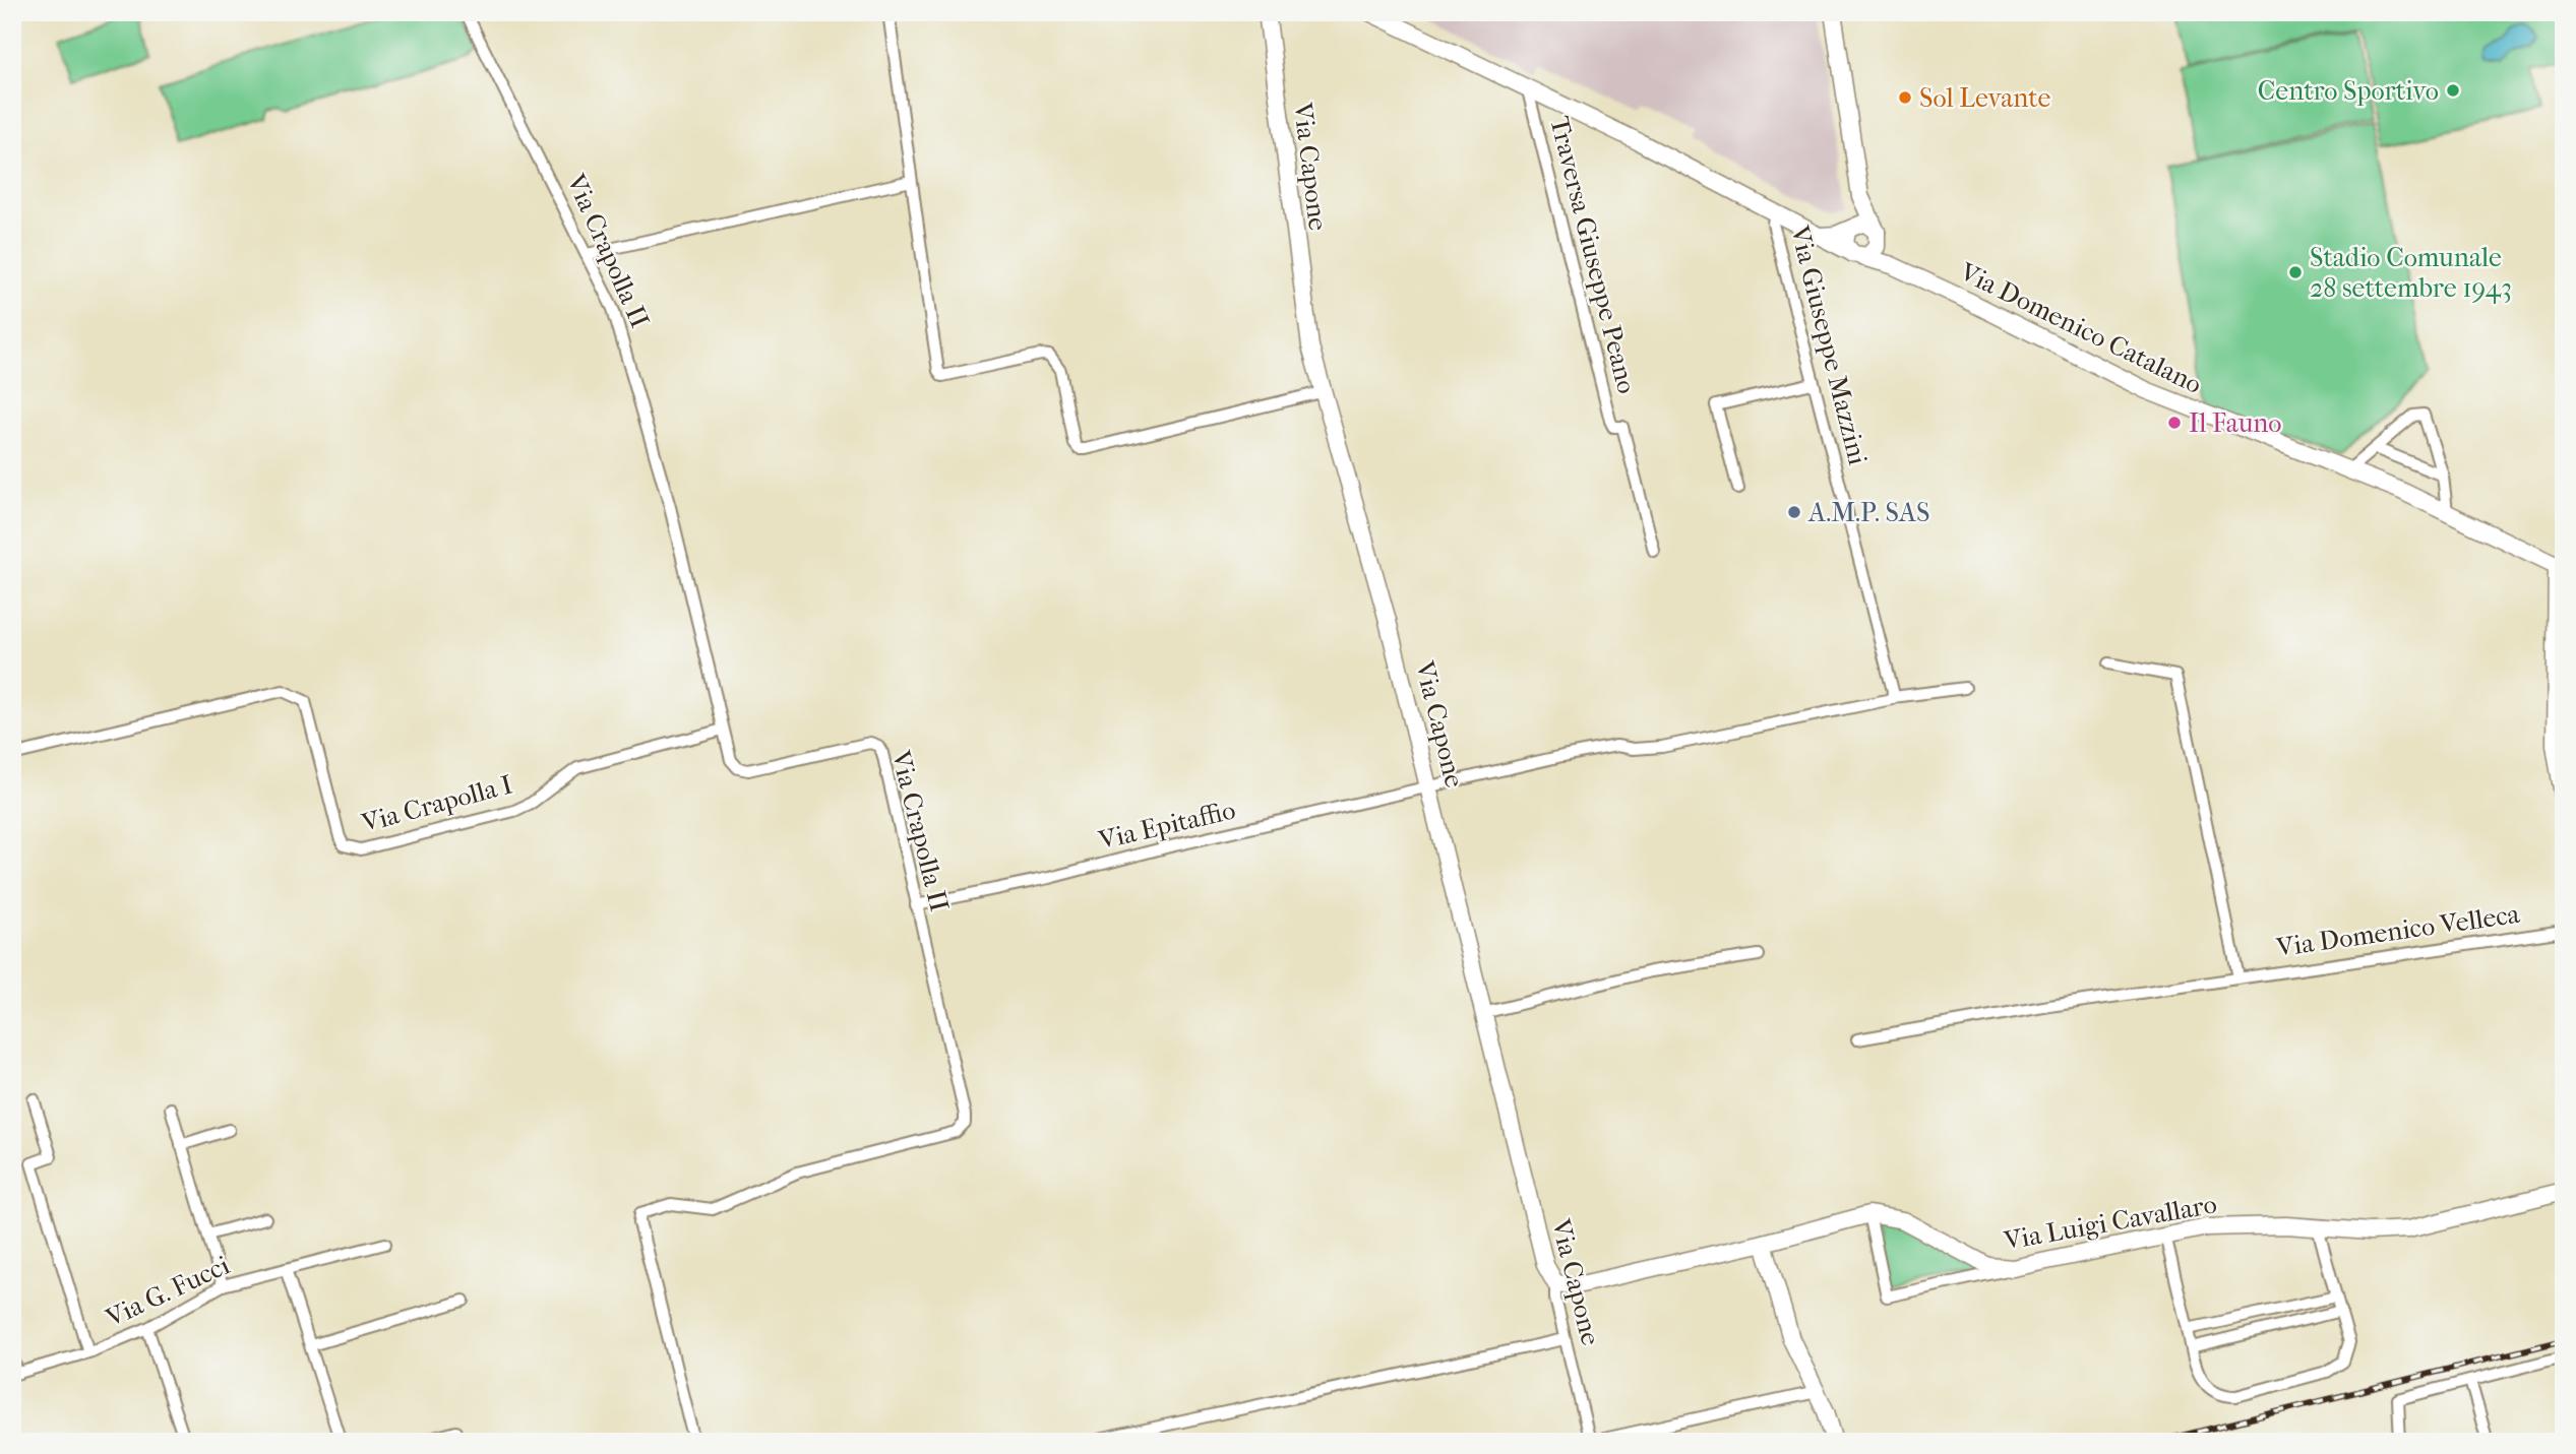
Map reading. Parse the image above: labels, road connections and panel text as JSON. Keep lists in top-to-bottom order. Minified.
{"streets":{"street":["Via Capone","Via Crapolla II","Traversa Giuseppe Peano","Via Domenico Catalano","Via Giuseppe Mazzini","Via Crapolla I","Via Epitaffio","Via Domenico Velleca","Via Luigi Cavallaro","Via G. Fucci"]},"crossings":[["Via Capone","Via Epitaffio"],["Via Capone","Via Luigi Cavallaro"],["Via Crapolla II","Via Crapolla I"],["Via Crapolla II","Via Epitaffio"],["Traversa Giuseppe Peano","Via Domenico Catalano"],["Via Domenico Catalano","Via Giuseppe Mazzini"]],"places":["Centro Sportivo","Sol Levante","Stadio Comunale 28 settembre 1943","Il Fauno","A.M.P. SAS"]}
